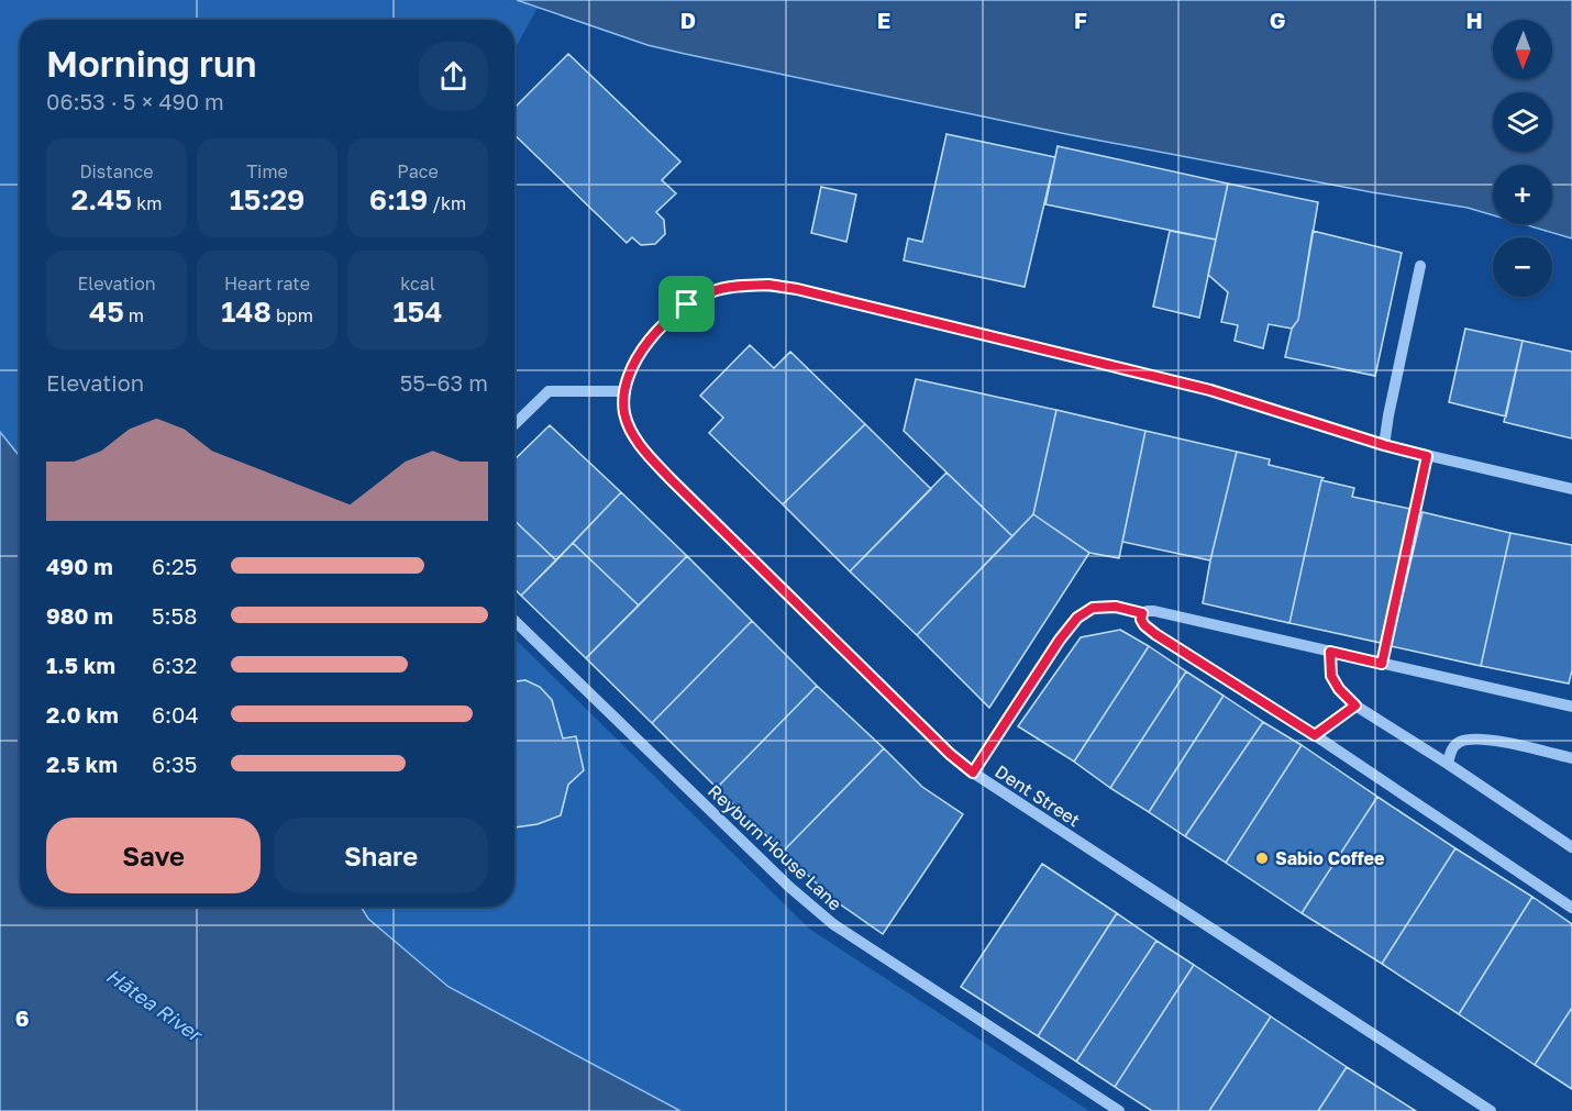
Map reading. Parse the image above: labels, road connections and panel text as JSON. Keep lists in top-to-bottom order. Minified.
{"streets":{"street":["Dent Street","Reyburn House Lane"]},"water":["Hātea River"],"places":["Sabio Coffee"],"north":"bottom","page":{"map_buttons":["+","−"],"heading":["Morning run","06:53 · 5 × 490 m"],"stats":[["Distance","2.45 km"],["Time","15:29"],["Pace","6:19 /km"],["Elevation","45 m"],["Heart rate","148 bpm"],["kcal","154"]],"chart":["Elevation","55–63 m"],"list":[{"name":"490 m","note":"6:25"},{"name":"980 m","note":"5:58"},{"name":"1.5 km","note":"6:32"},{"name":"2.0 km","note":"6:04"},{"name":"2.5 km","note":"6:35"}],"buttons":["Save","Share"]},"grid":{"columns":["D","E","F","G","H"],"rows":["6"]}}
